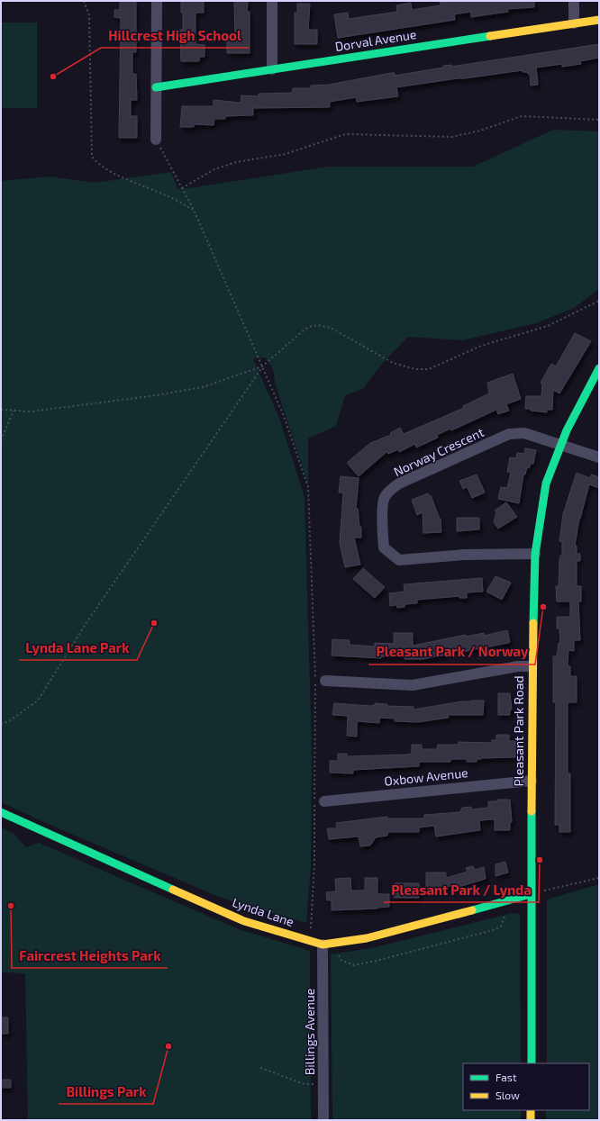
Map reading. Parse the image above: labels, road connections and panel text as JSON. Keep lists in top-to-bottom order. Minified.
{"streets":{"street":["Dorval Avenue","Norway Crescent","Pleasant Park Road","Oxbow Avenue","Lynda Lane","Billings Avenue"]},"crossings":[["Norway Crescent","Pleasant Park Road"],["Pleasant Park Road","Oxbow Avenue"],["Pleasant Park Road","Lynda Lane"],["Lynda Lane","Billings Avenue"]],"places":["Hillcrest High School","Pleasant Park / Norway","Lynda Lane Park","Pleasant Park / Lynda","Faircrest Heights Park","Billings Park"],"legend":["Fast","Slow"]}
